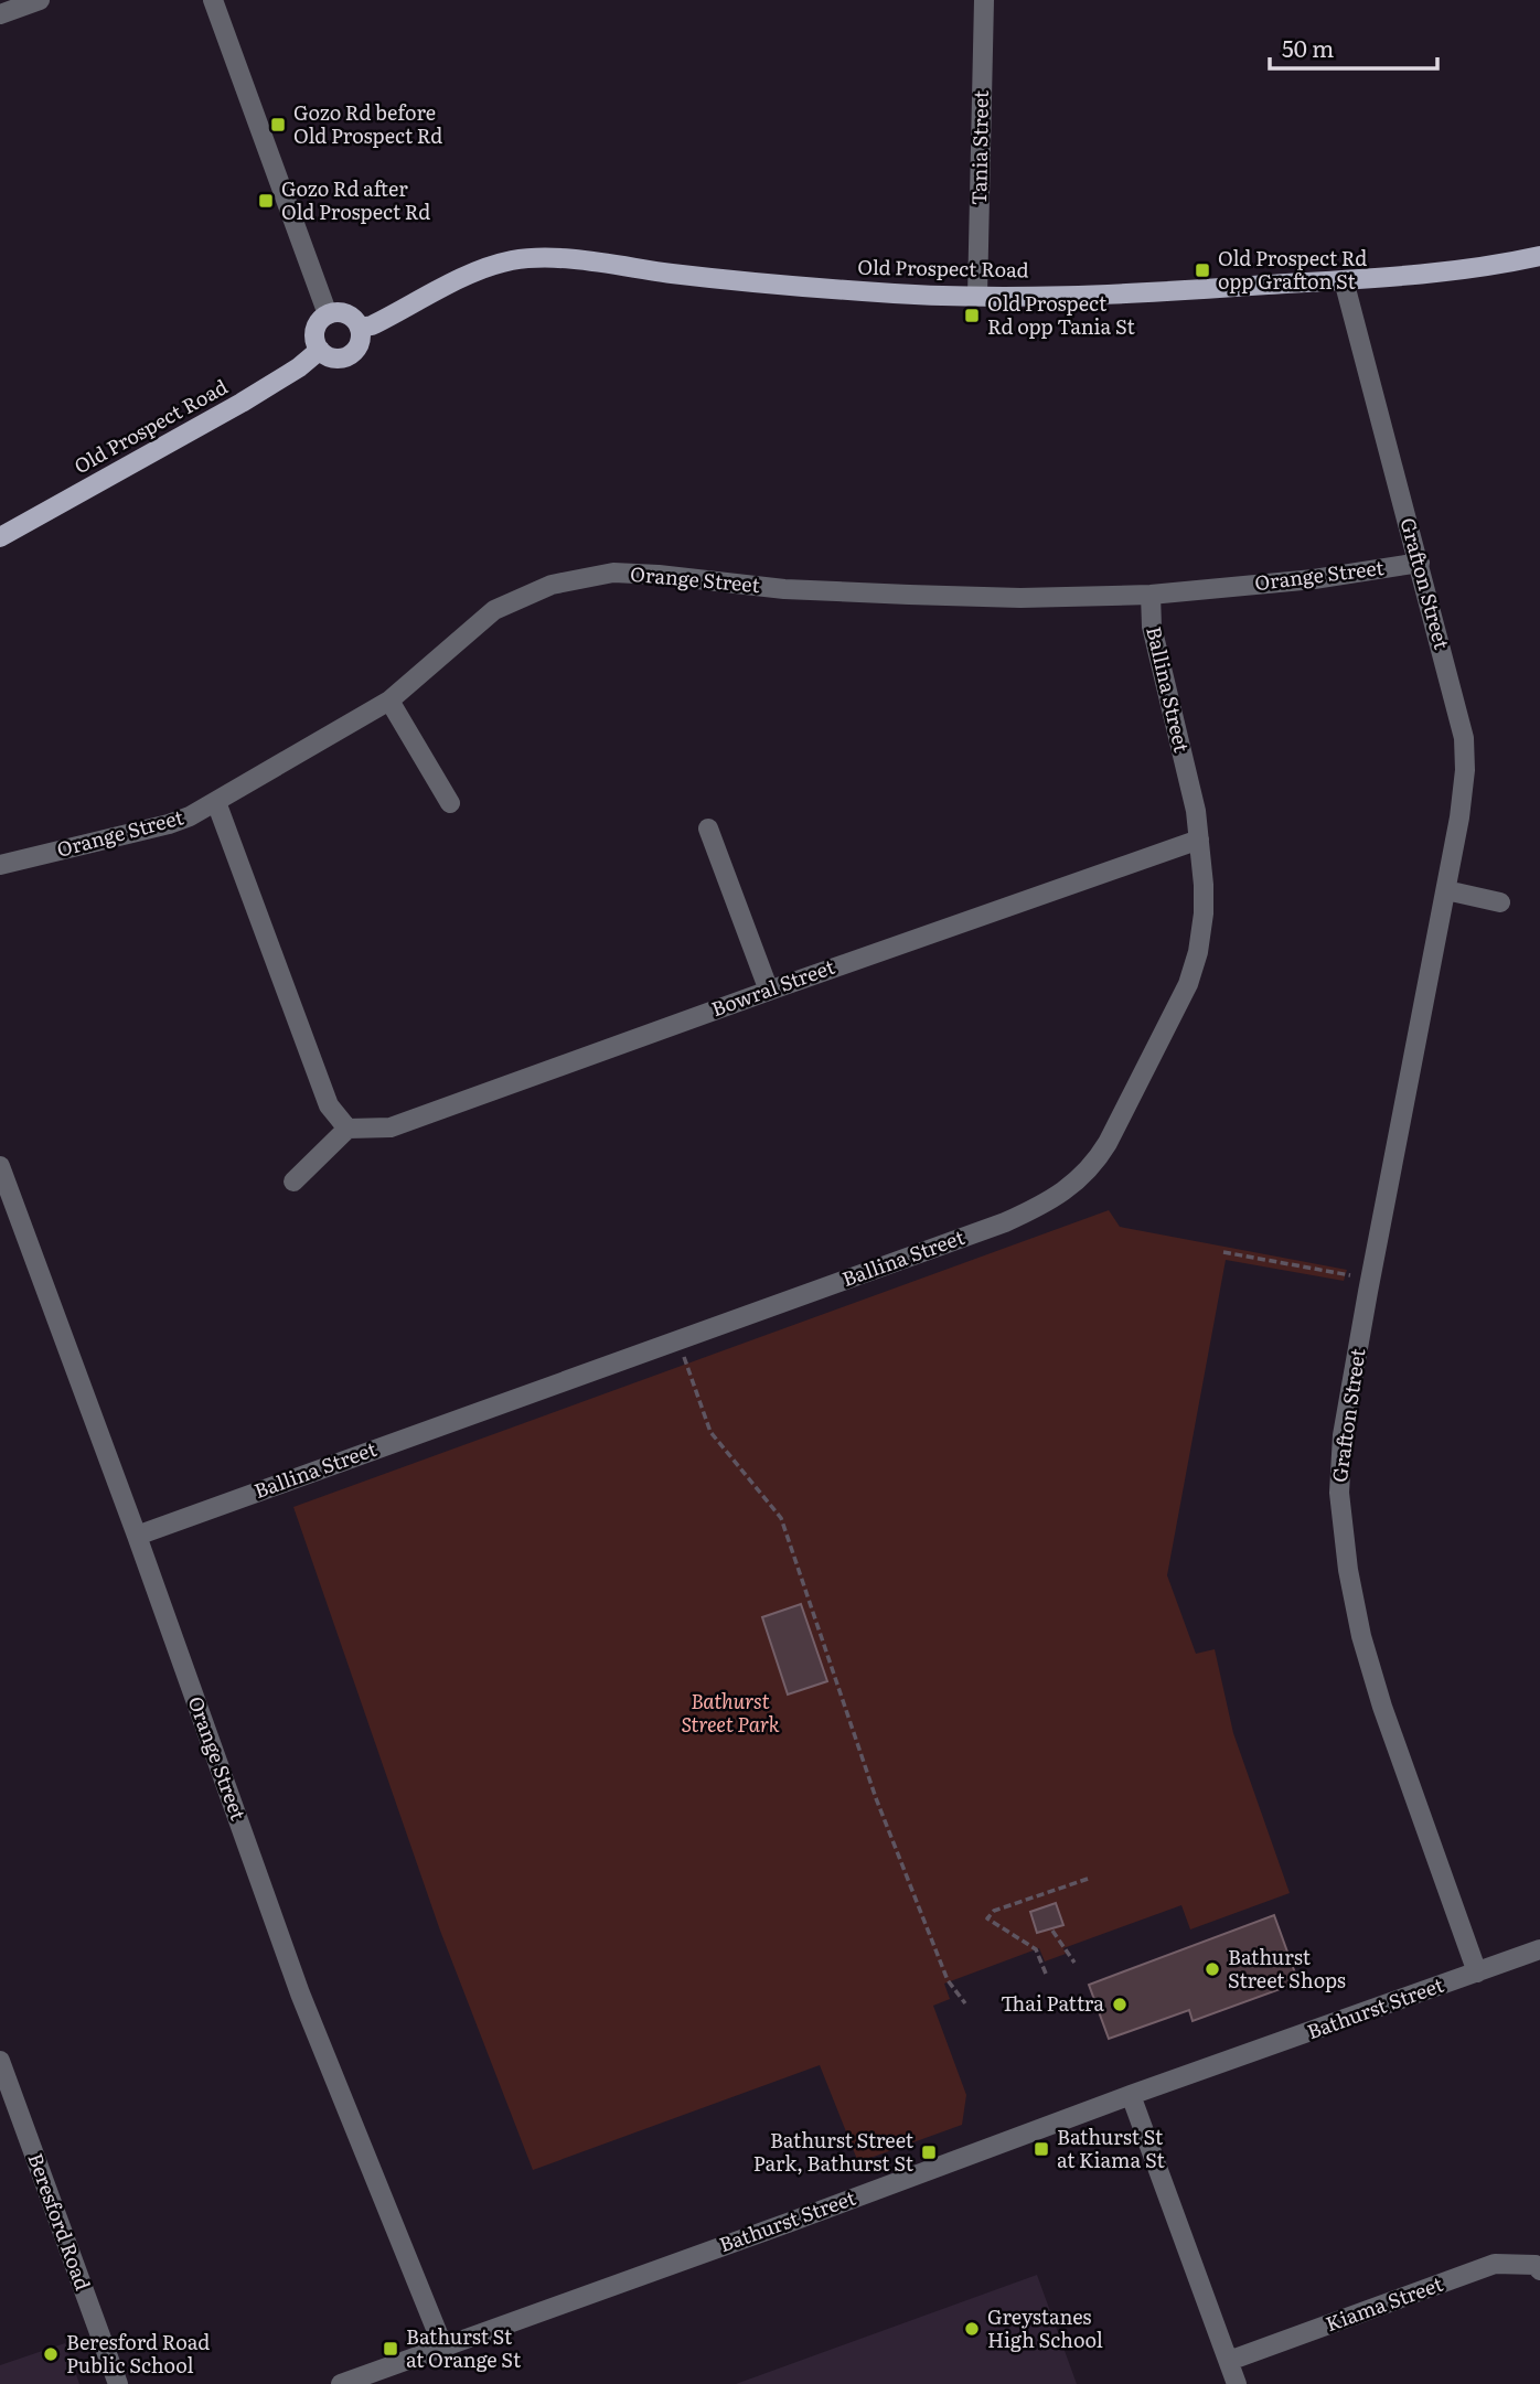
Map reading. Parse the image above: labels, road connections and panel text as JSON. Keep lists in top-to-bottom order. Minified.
{"streets":{"main road":["Old Prospect Road"],"street":["Tania Street","Orange Street","Grafton Street","Ballina Street","Bowral Street","Bathurst Street","Beresford Road","Kiama Street"]},"crossings":[["Tania Street","Old Prospect Road"],["Old Prospect Road","Grafton Street"],["Orange Street","Grafton Street"],["Orange Street","Ballina Street"],["Orange Street","Bathurst Street"],["Grafton Street","Bathurst Street"],["Ballina Street","Bowral Street"]],"parks":["Bathurst Street Park"],"places":{"transit":["Gozo Rd before Old Prospect Rd","Gozo Rd after Old Prospect Rd","Old Prospect Rd opp Grafton St","Old Prospect Rd opp Tania St","Bathurst St at Kiama St","Bathurst Street Park, Bathurst St","Bathurst St at Orange St"],"other":["Bathurst Street Shops","Thai Pattra","Greystanes High School","Beresford Road Public School"]},"scale_bar":"50 m"}
